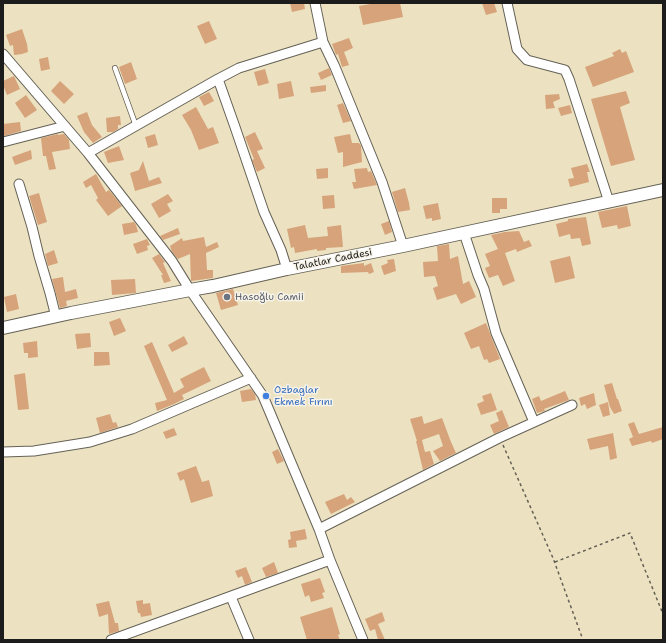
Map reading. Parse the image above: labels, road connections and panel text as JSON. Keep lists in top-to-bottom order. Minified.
{"streets":{"street":["Talatlar Caddesi"]},"places":["Hasoğlu Camii","Ozbaglar Ekmek Fırını"]}
